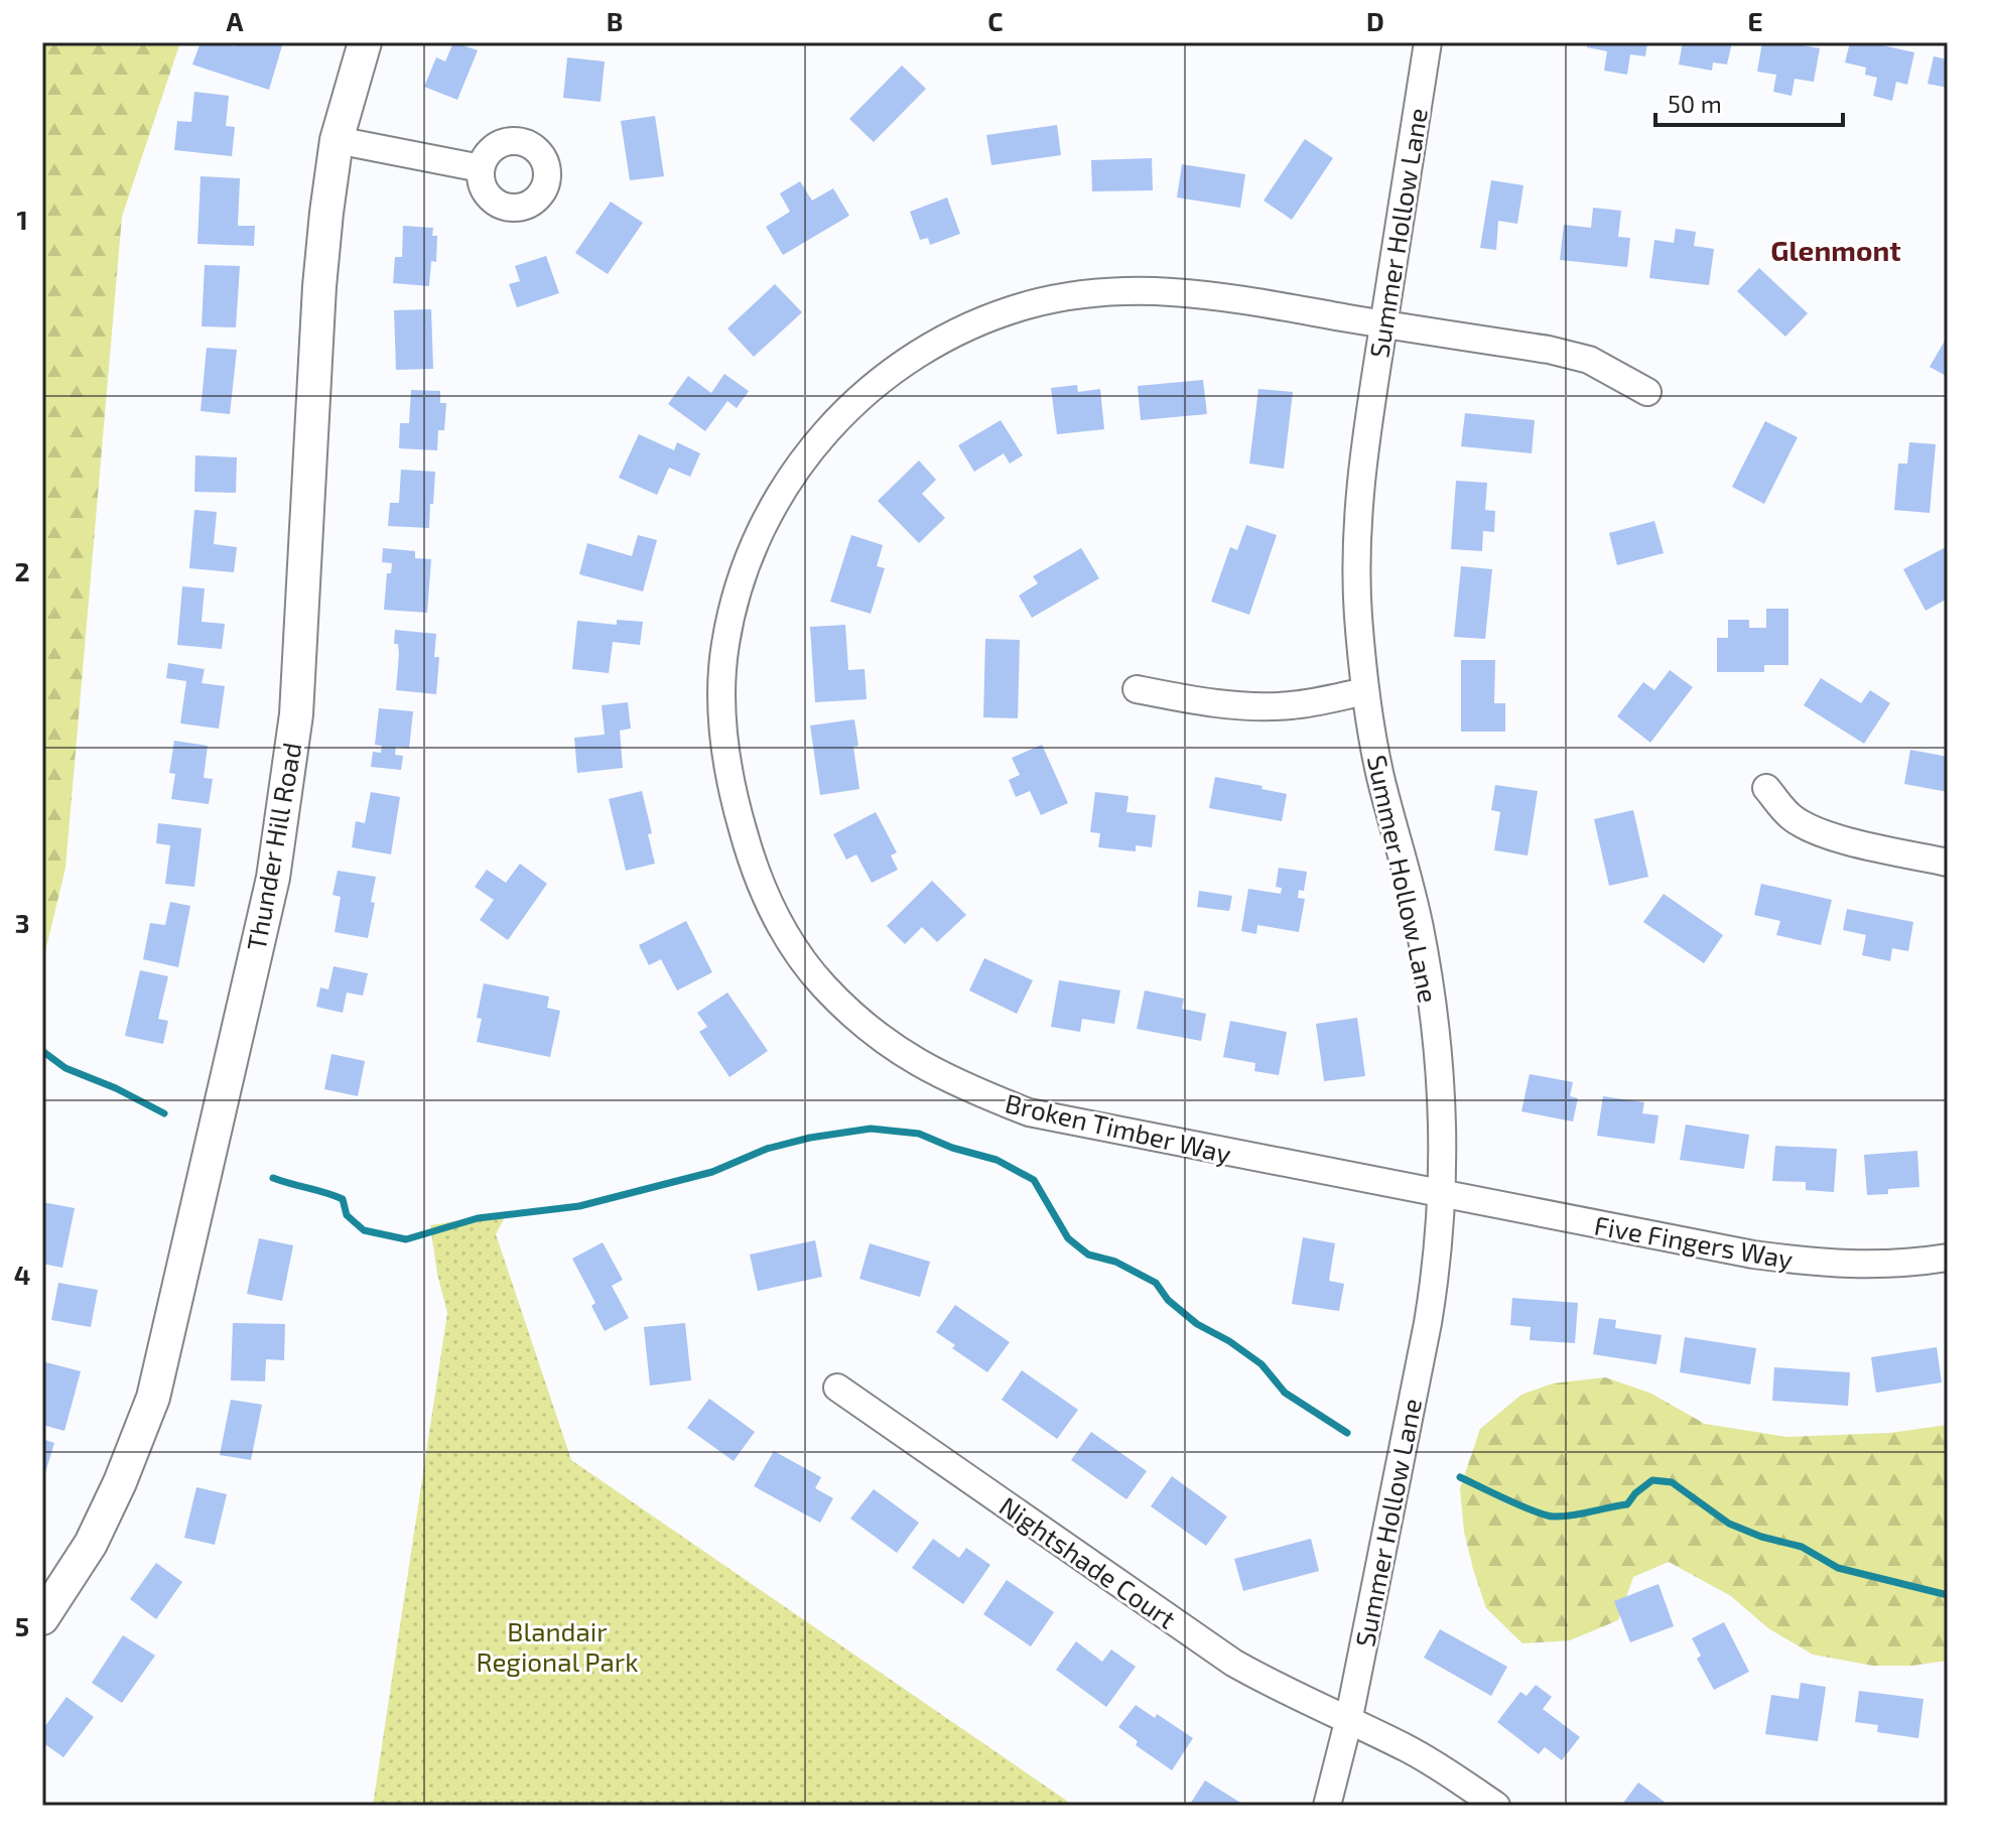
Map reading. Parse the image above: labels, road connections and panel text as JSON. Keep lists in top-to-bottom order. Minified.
{"streets":{"street":["Summer Hollow Lane","Thunder Hill Road","Broken Timber Way","Five Fingers Way","Nightshade Court"]},"crossings":[["Summer Hollow Lane","Broken Timber Way"],["Summer Hollow Lane","Five Fingers Way"],["Summer Hollow Lane","Nightshade Court"],["Broken Timber Way","Five Fingers Way"]],"districts":["Glenmont"],"parks":["Blandair Regional Park"],"scale_bar":"50 m","grid":{"columns":["A","B","C","D","E"],"rows":["1","2","3","4","5"]}}
